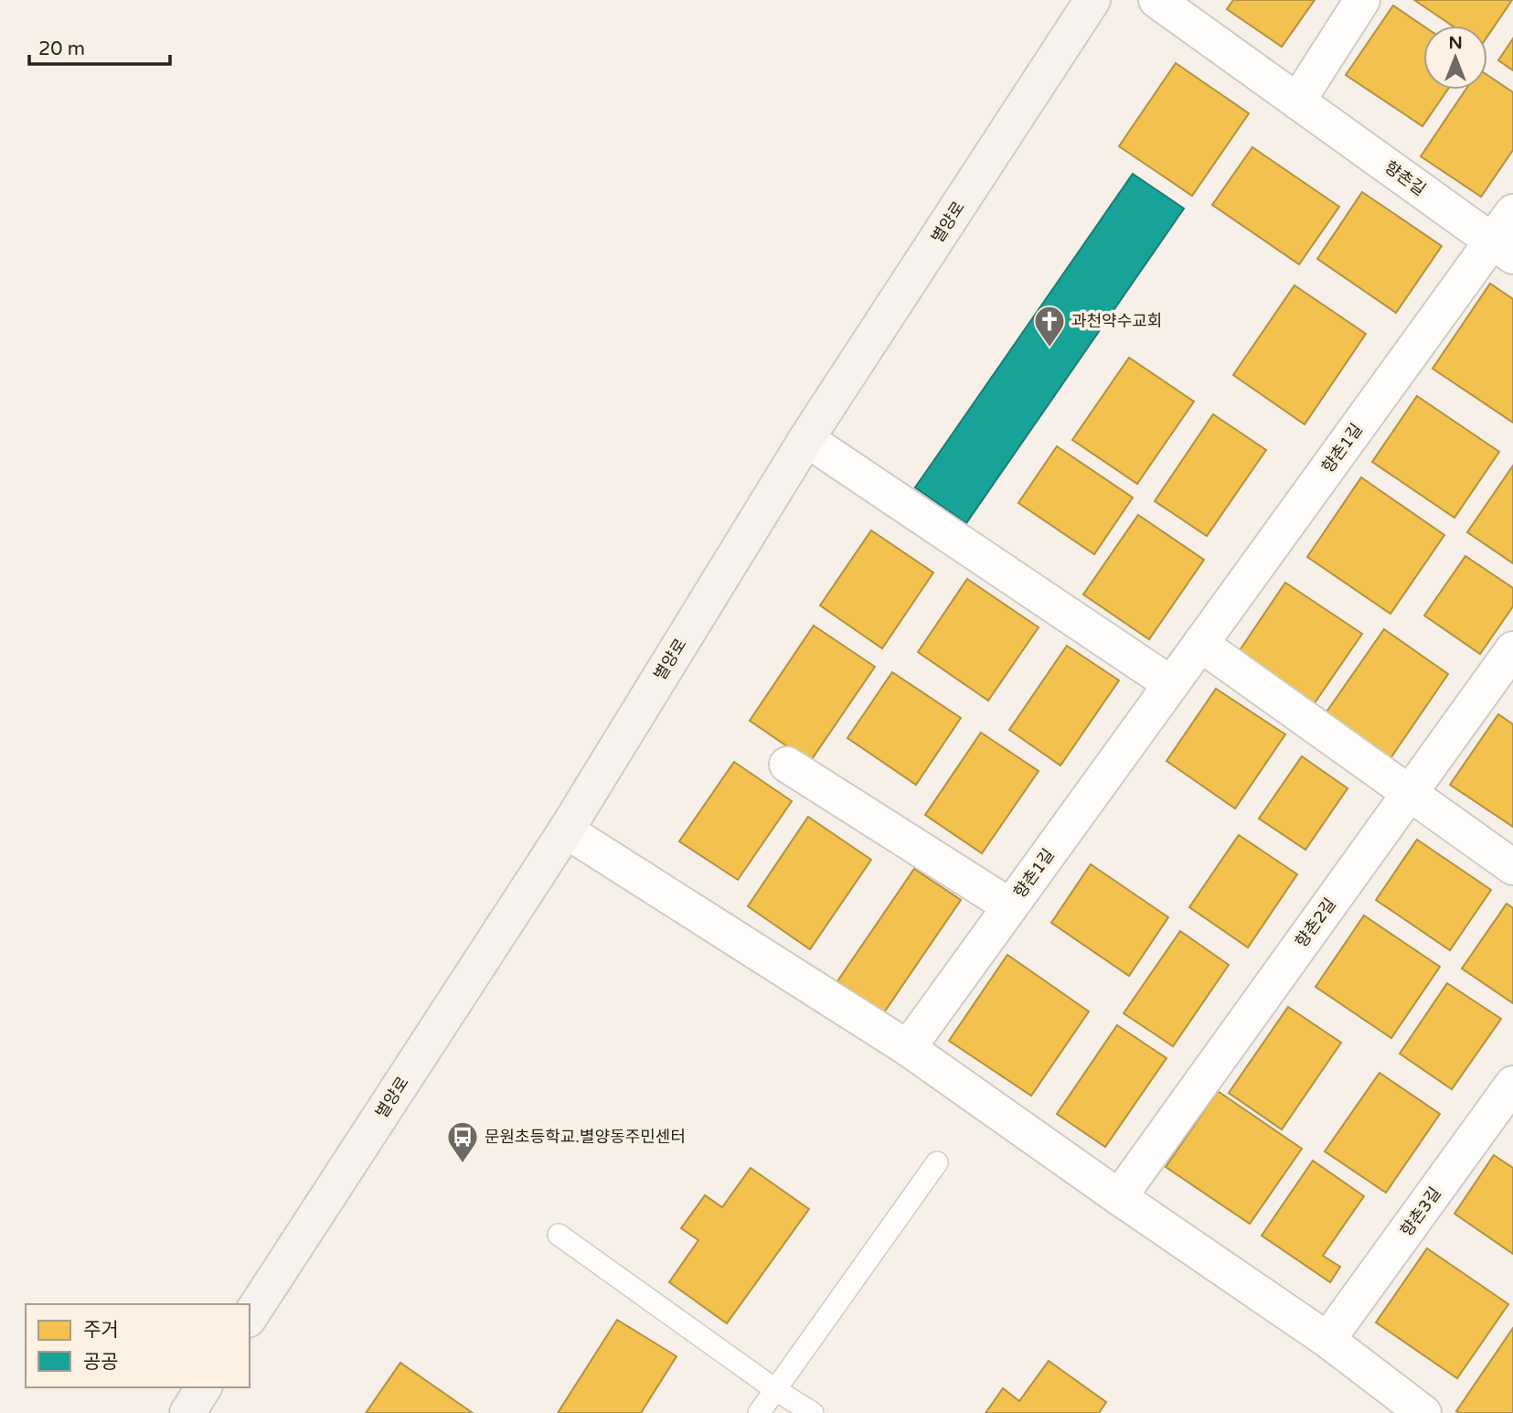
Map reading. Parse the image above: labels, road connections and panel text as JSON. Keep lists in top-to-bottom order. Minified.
{"streets":{"street":["향촌길","별양로","향촌1길","향촌2길","향촌3길"]},"crossings":[["향촌길","향촌1길"]],"places":{"church":["과천약수교회"],"bus stop":["문원초등학교.별양동주민센터"]},"legend":["주거","공공"],"scale_bar":"20 m","north":"top"}
